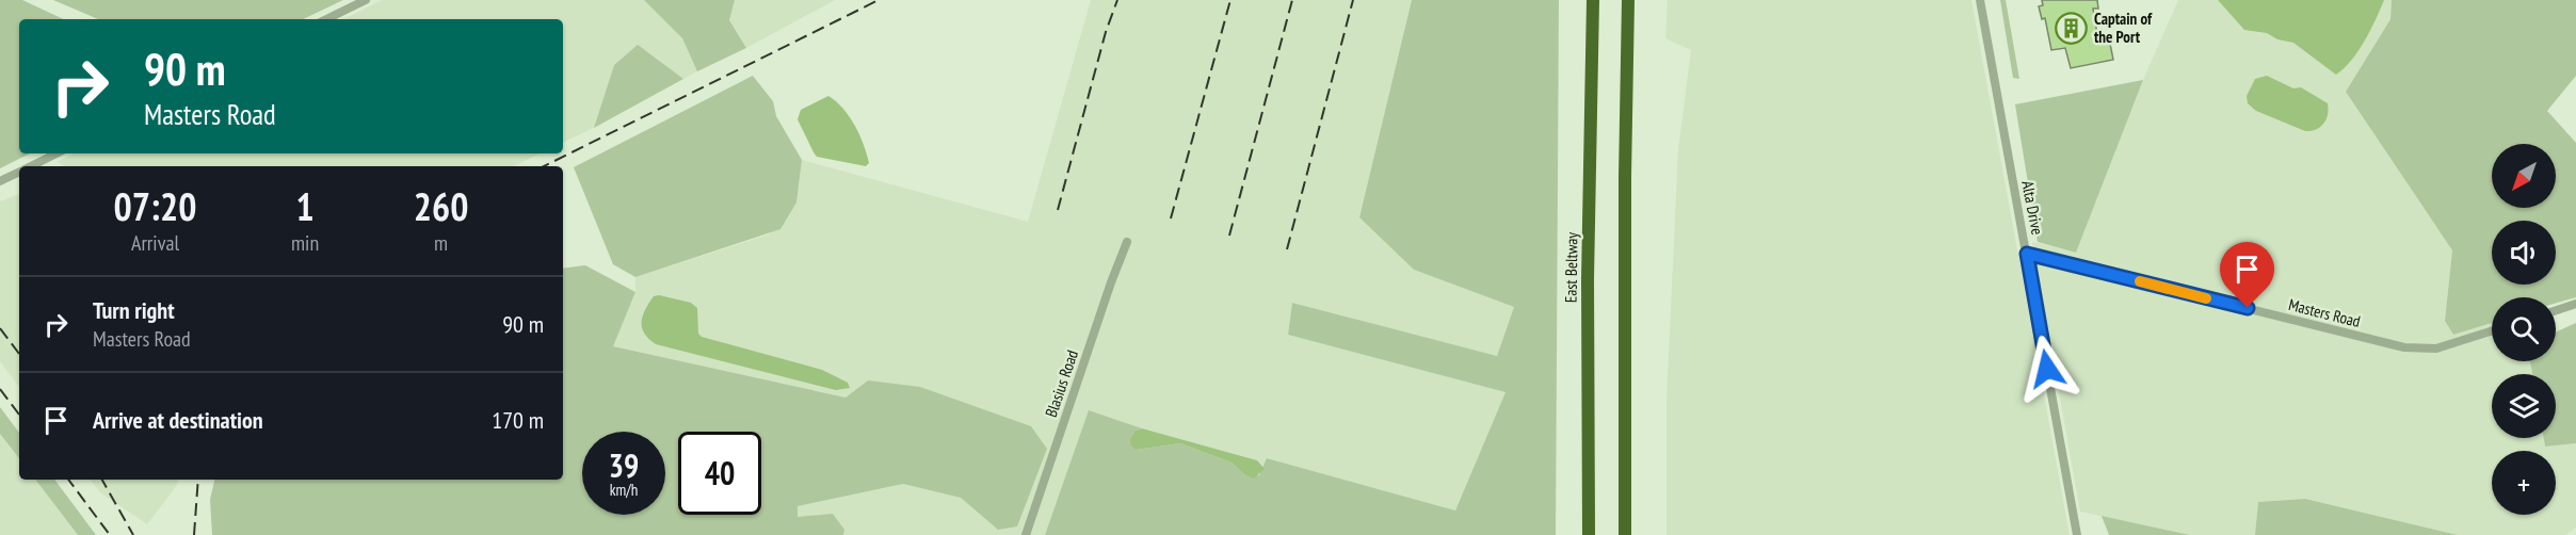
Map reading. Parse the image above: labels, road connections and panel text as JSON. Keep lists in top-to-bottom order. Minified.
{"streets":{"highway":["East Beltway"],"street":["Alta Drive","Masters Road","Blasius Road"]},"crossings":[["Alta Drive","Masters Road"]],"places":{"building":["Captain of the Port"]},"north":"bottom left","page":{"turn":["90 m","Masters Road"],"map_buttons":"+","eta":["07:20","Arrival","1","min","260","m"],"list":[{"name":"Turn right","note":"Masters Road","value":"90 m"},{"name":"Arrive at destination","value":"170 m"}],"speed":"39 km/h","limit":"40"}}
